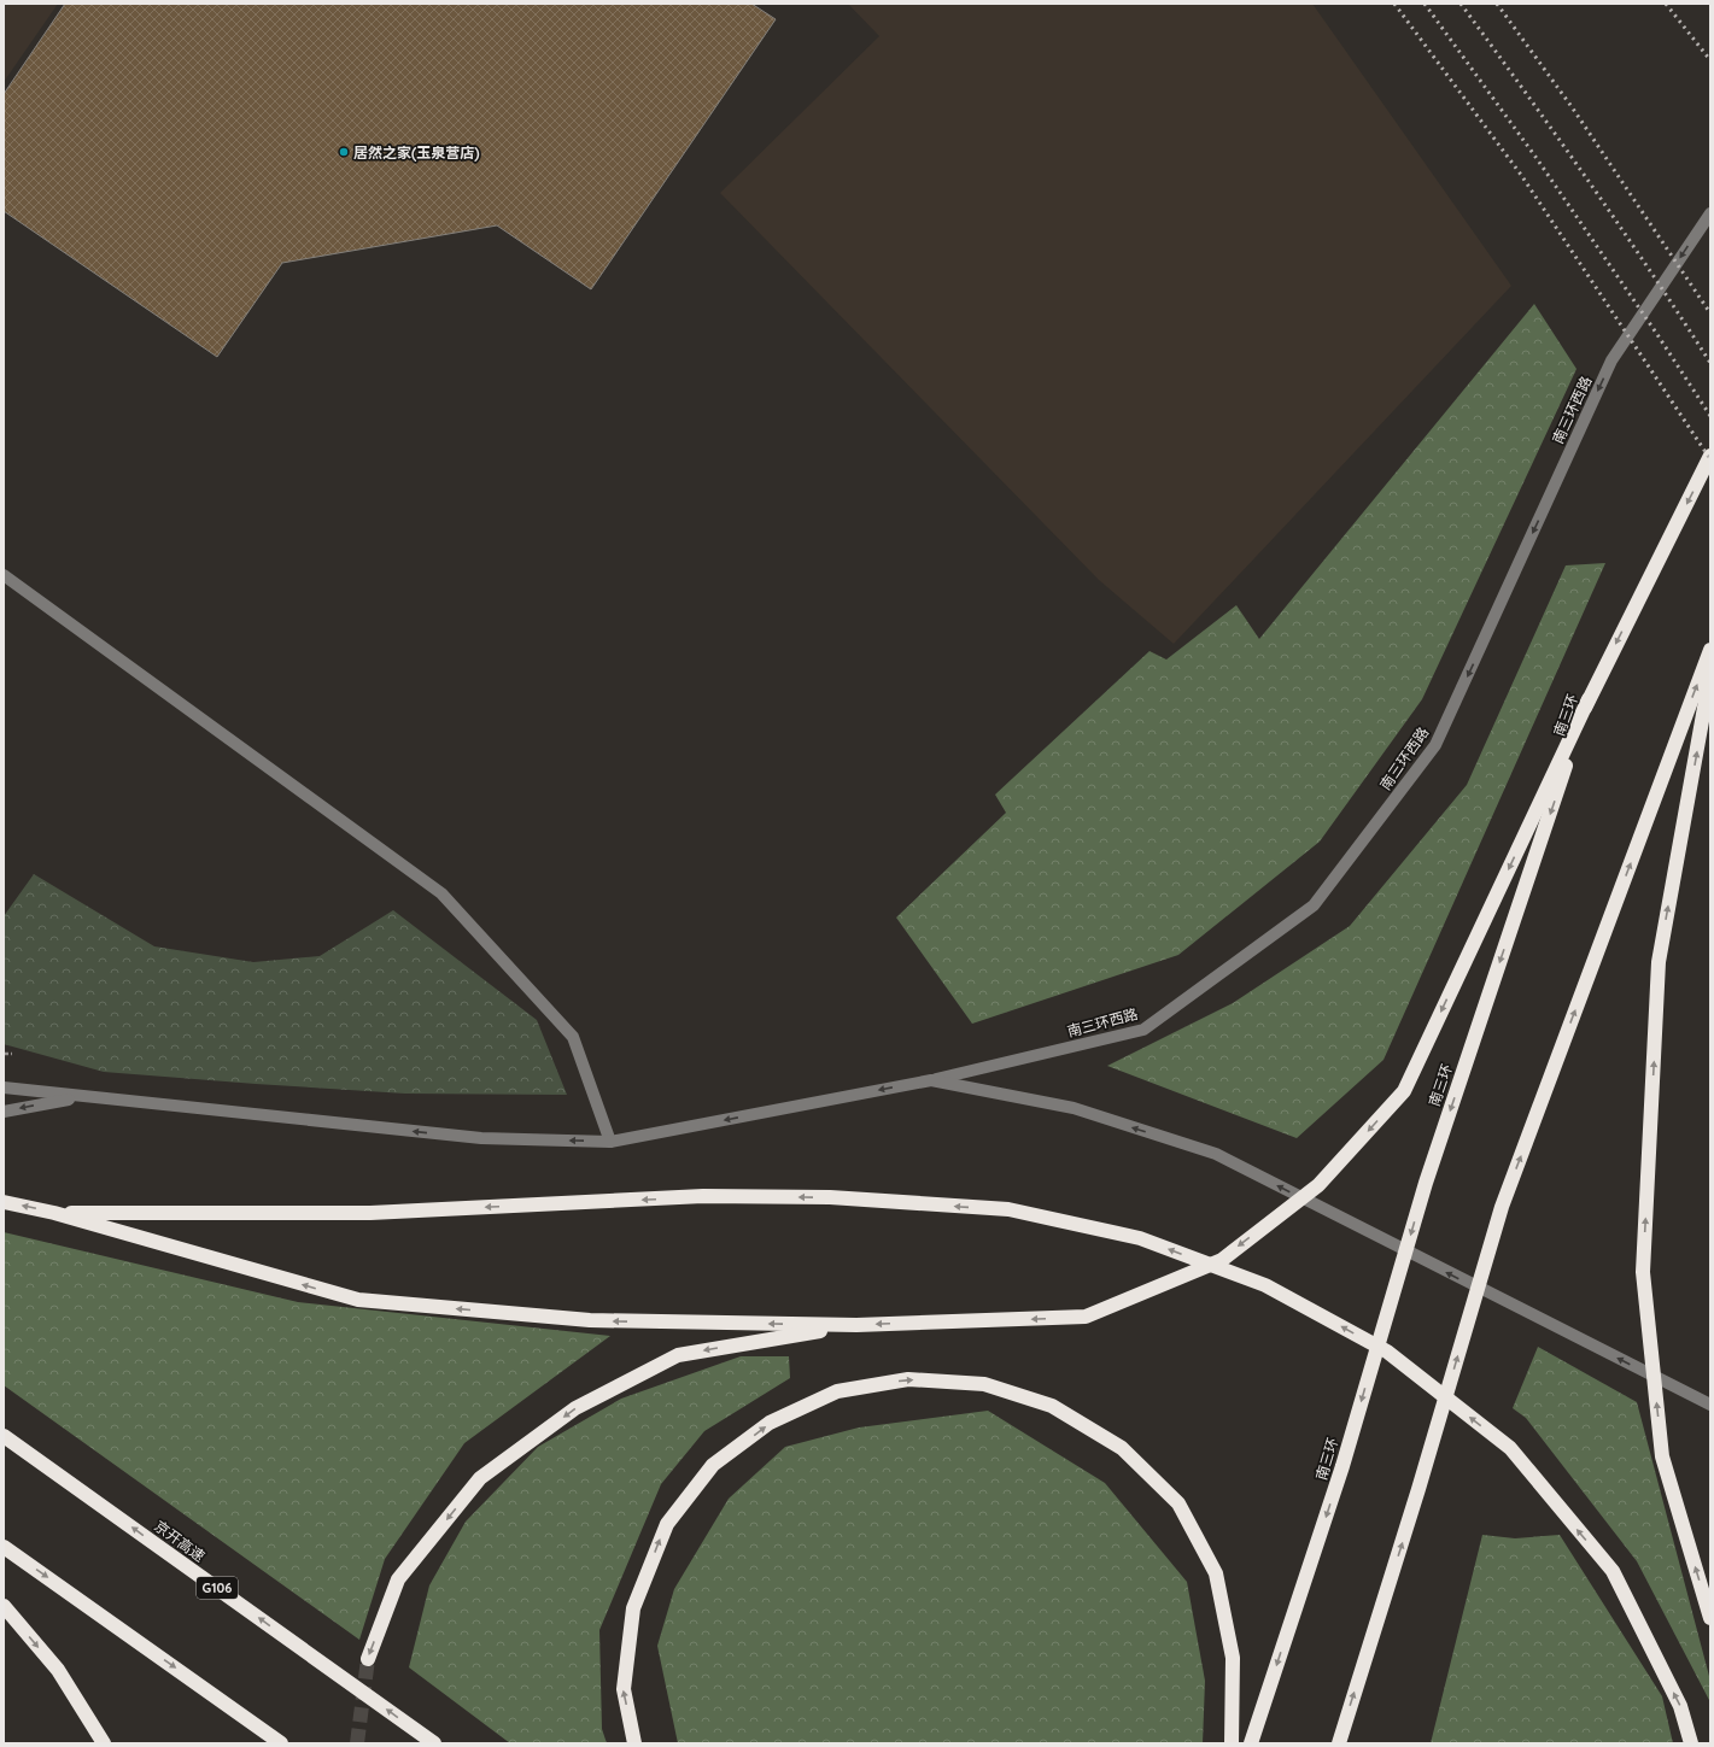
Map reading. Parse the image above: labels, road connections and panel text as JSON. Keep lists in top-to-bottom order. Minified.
{"streets":{"highway":["南三环","京开高速","G106"],"street":["南三环西路"]},"one_way":["南三环西路"],"places":["居然之家(玉泉营店)"]}
